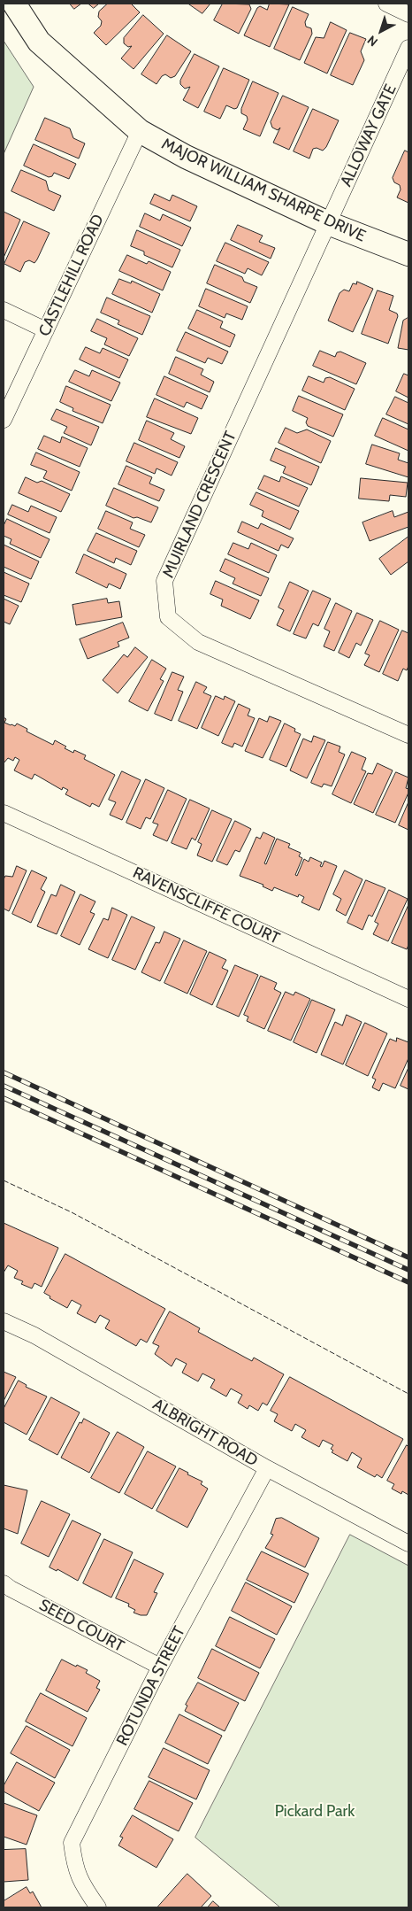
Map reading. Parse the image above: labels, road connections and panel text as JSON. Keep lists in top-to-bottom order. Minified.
{"streets":{"street":["ALLOWAY GATE","MAJOR WILLIAM SHARPE DRIVE","CASTLEHILL ROAD","MUIRLAND CRESCENT","RAVENSCLIFFE COURT","ALBRIGHT ROAD","SEED COURT","ROTUNDA STREET"]},"crossings":[["ALLOWAY GATE","MAJOR WILLIAM SHARPE DRIVE"],["ALLOWAY GATE","MUIRLAND CRESCENT"],["MAJOR WILLIAM SHARPE DRIVE","CASTLEHILL ROAD"],["MAJOR WILLIAM SHARPE DRIVE","MUIRLAND CRESCENT"],["ALBRIGHT ROAD","ROTUNDA STREET"],["SEED COURT","ROTUNDA STREET"]],"parks":["Pickard Park"],"north":"bottom left"}
